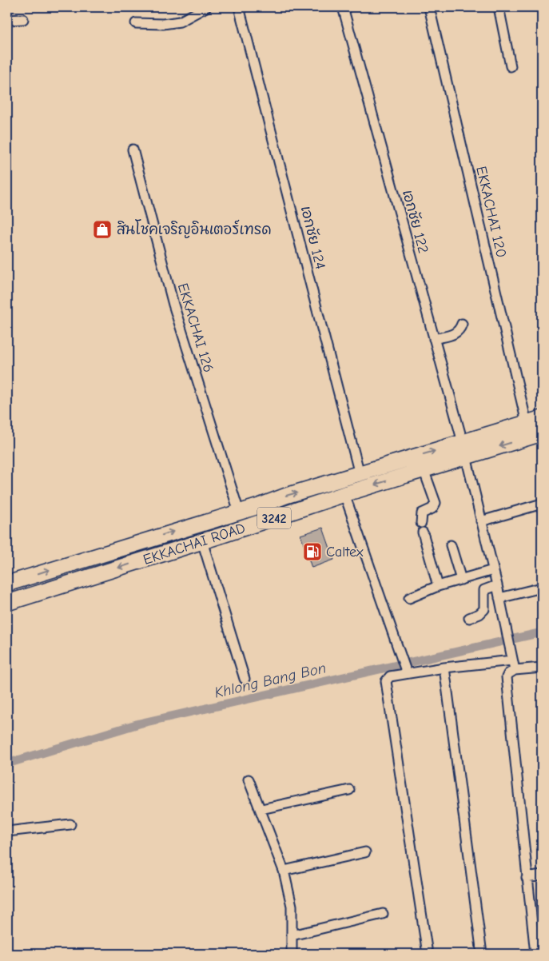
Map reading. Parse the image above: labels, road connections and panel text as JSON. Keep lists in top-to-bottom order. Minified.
{"streets":{"main road":["3242","EKKACHAI ROAD"],"street":["EKKACHAI 120","เอกชัย 122","เอกชัย 124","EKKACHAI 126"]},"crossings":[["EKKACHAI 120","EKKACHAI ROAD"],["เอกชัย 122","EKKACHAI ROAD"],["เอกชัย 124","EKKACHAI ROAD"],["EKKACHAI 126","EKKACHAI ROAD"]],"water":["Khlong Bang Bon"],"places":{"shop":["สินโชคเจริญอินเตอร์เทรด"],"fuel station":["Caltex"]}}
